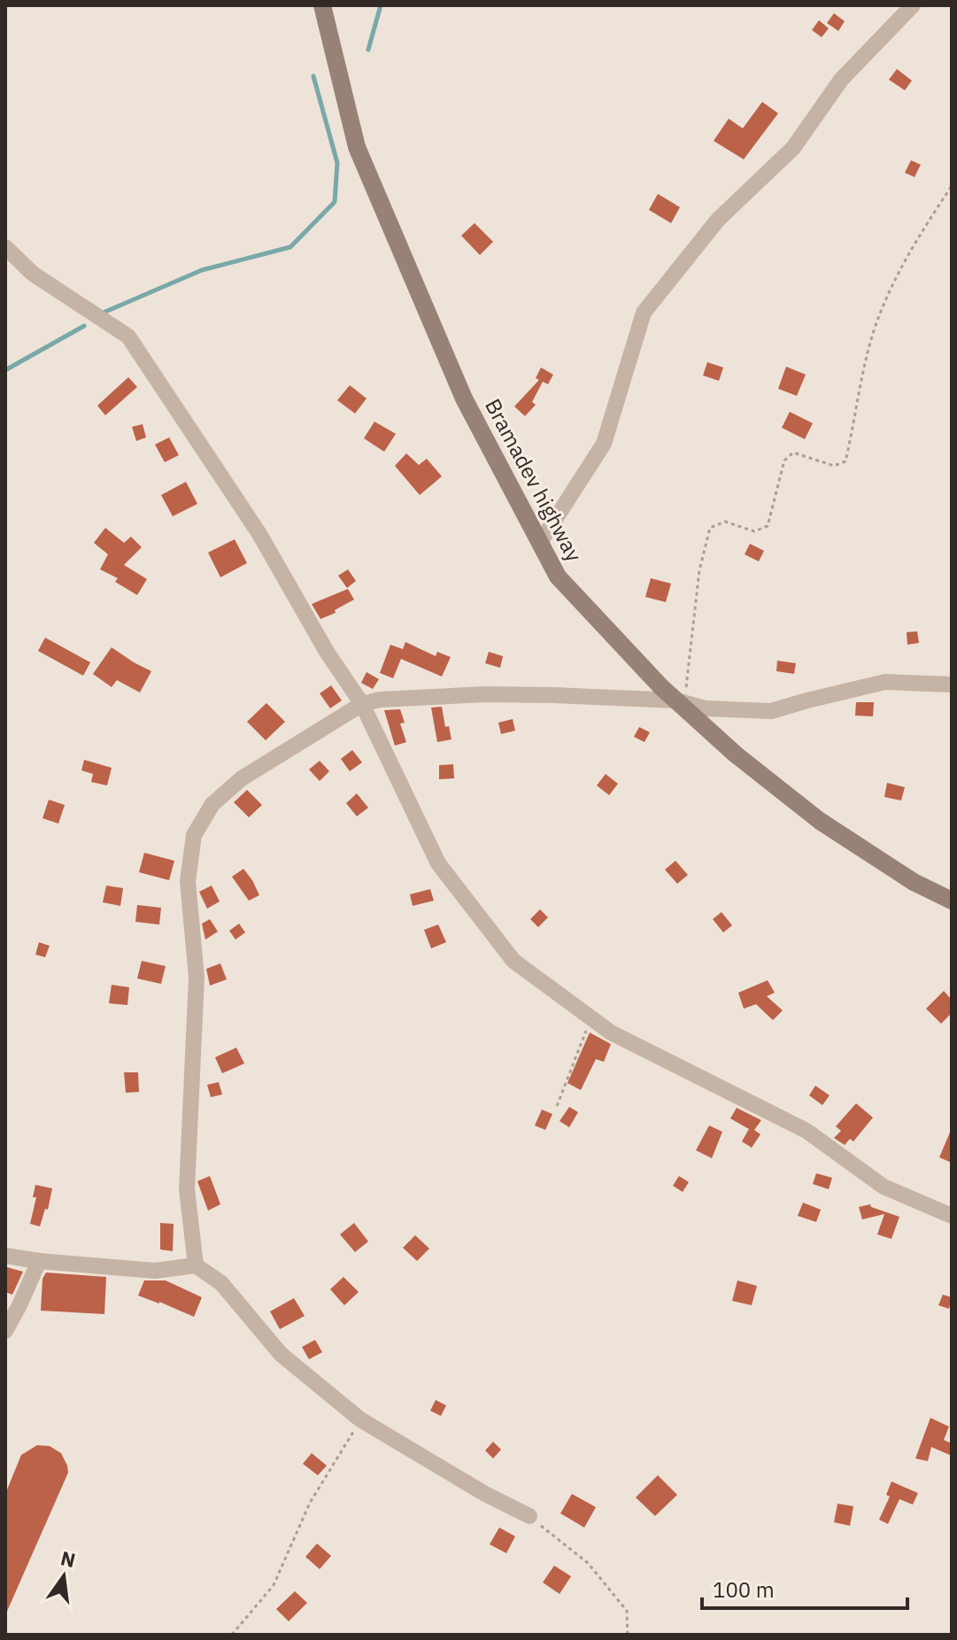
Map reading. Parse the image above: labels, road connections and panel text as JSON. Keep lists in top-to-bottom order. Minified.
{"streets":{"street":["Bramadev highway"]},"scale_bar":"100 m","north":"top"}
